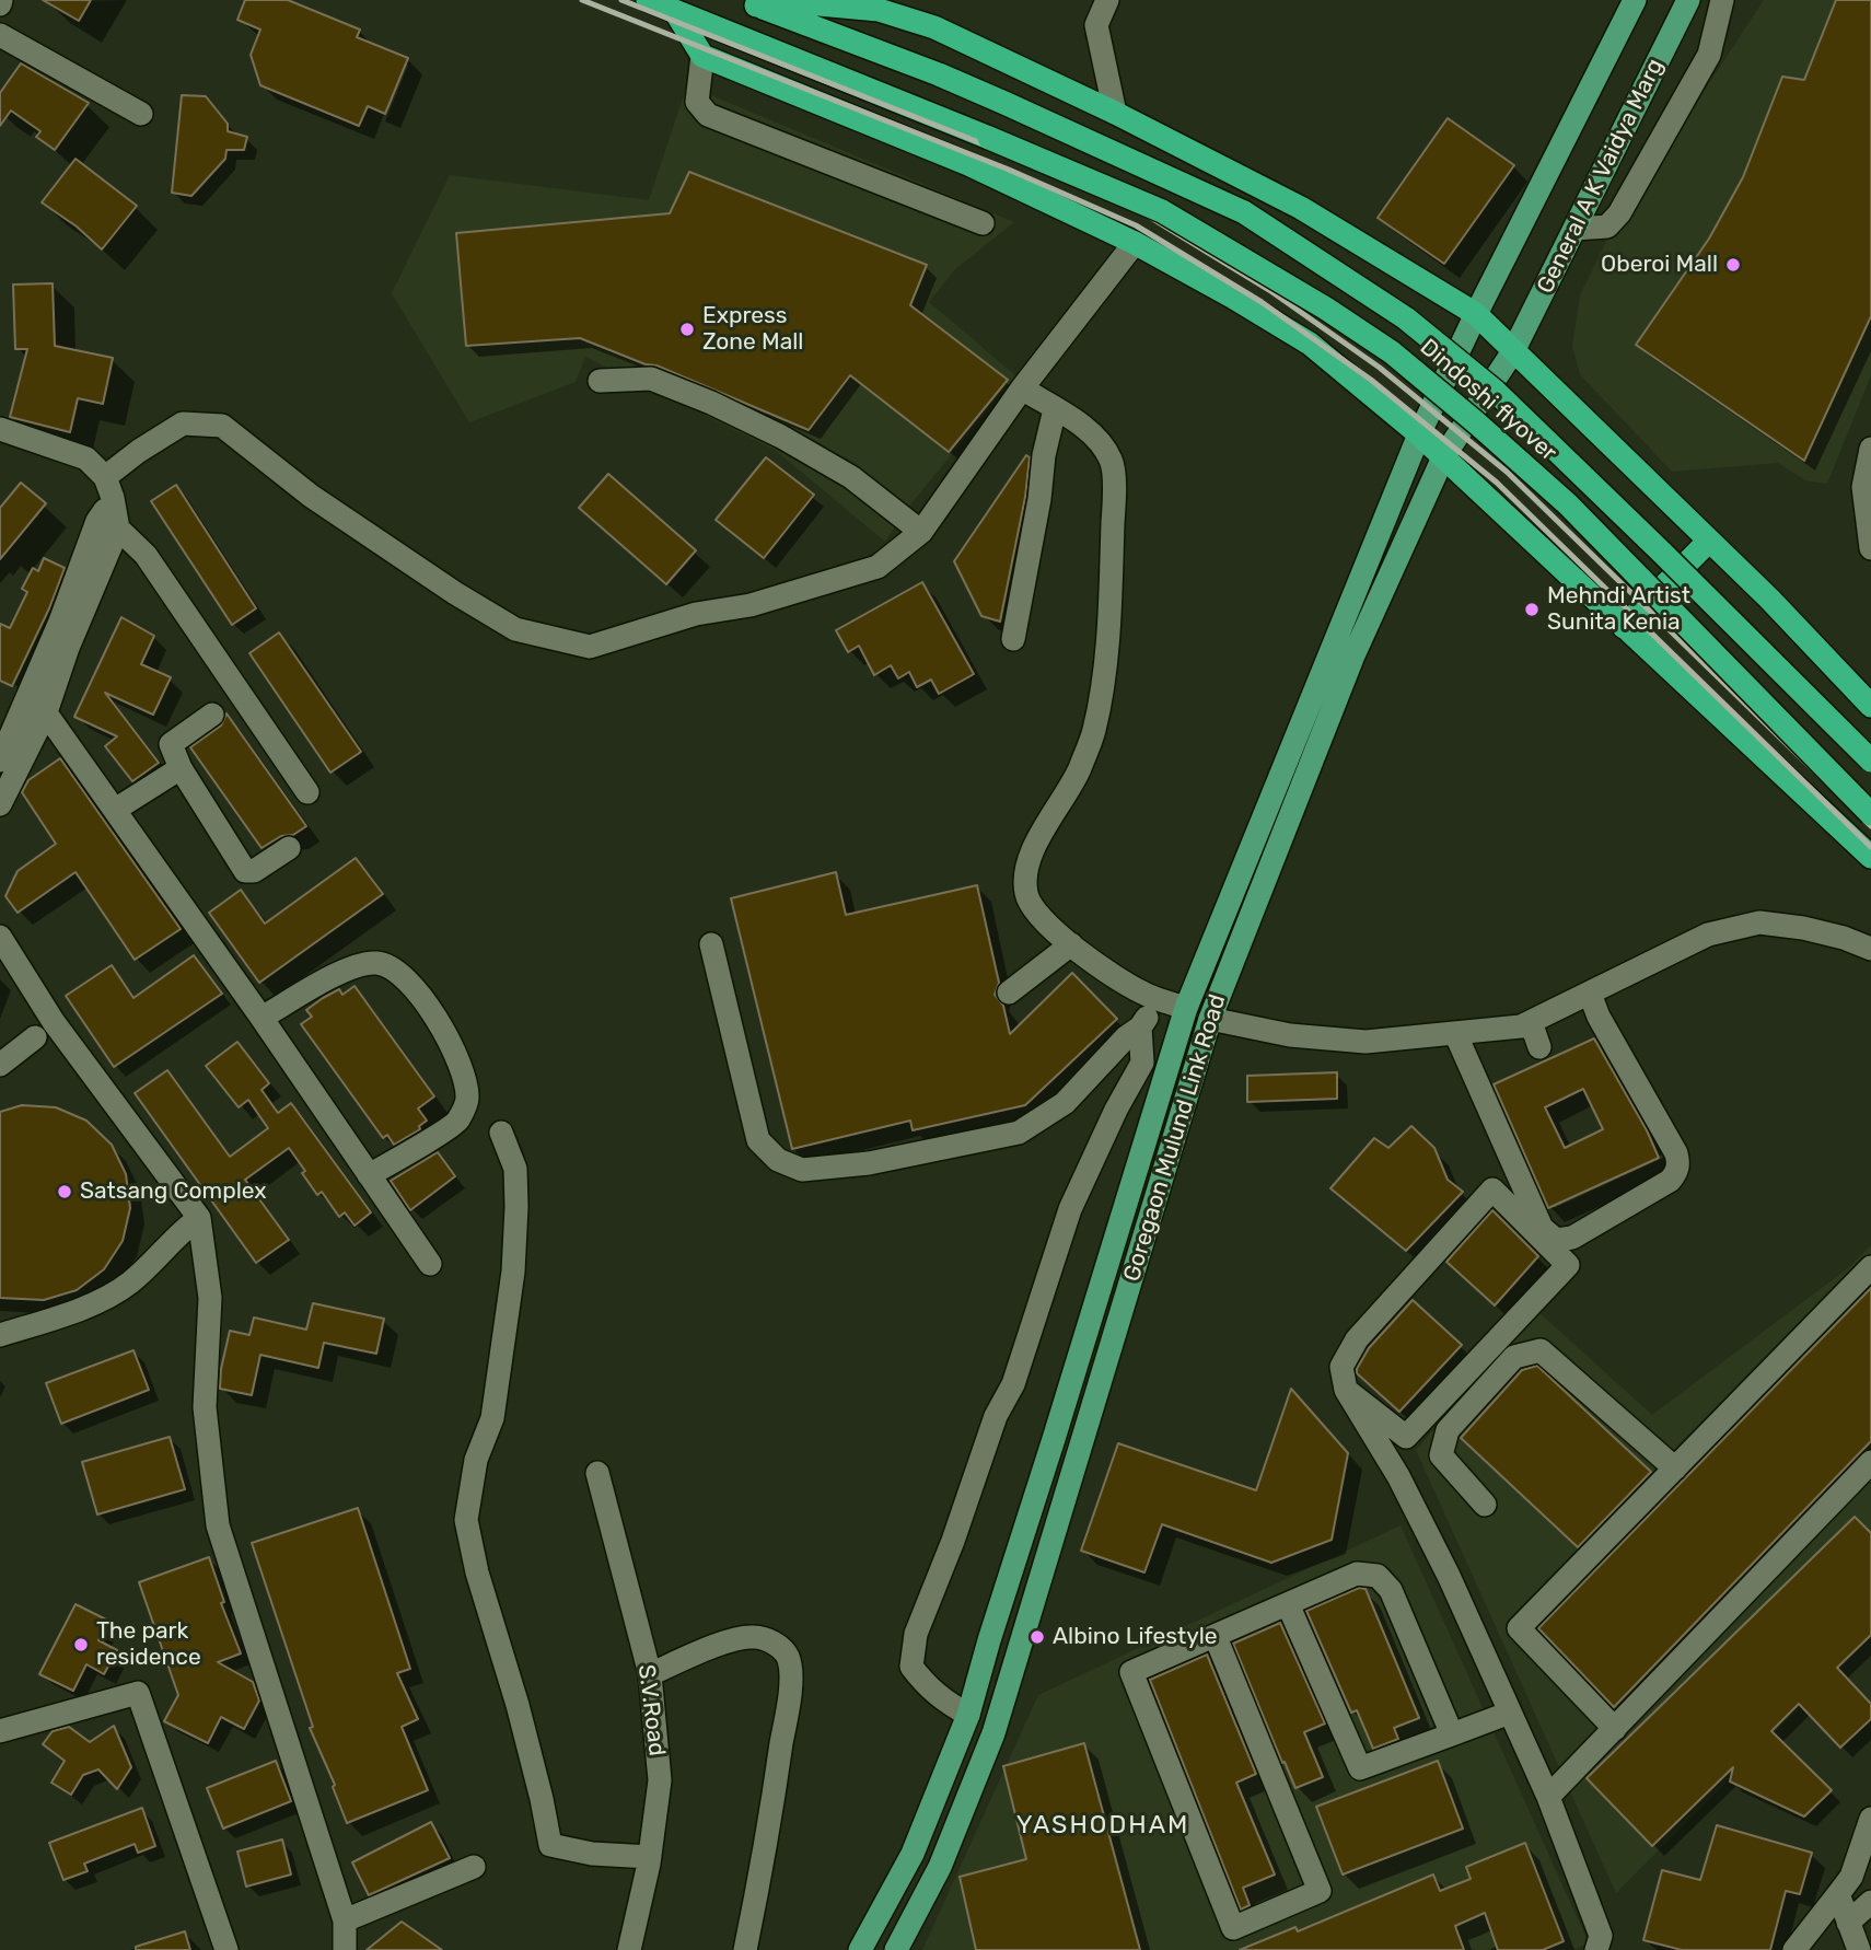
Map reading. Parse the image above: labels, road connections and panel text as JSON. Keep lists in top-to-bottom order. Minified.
{"streets":{"highway":["Dindoshi flyover"],"main road":["General A K Vaidya Marg","Goregaon Mulund Link Road"],"street":["S.V.Road"]},"crossings":[["General A K Vaidya Marg","Goregaon Mulund Link Road"]],"districts":["YASHODHAM"],"places":["Oberoi Mall","Express Zone Mall","Mehndi Artist Sunita Kenia","Satsang Complex","Albino Lifestyle","The park residence"]}
